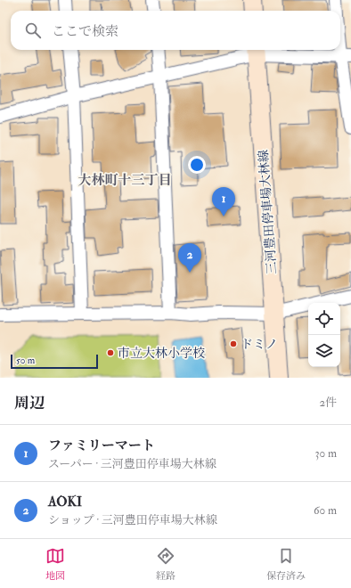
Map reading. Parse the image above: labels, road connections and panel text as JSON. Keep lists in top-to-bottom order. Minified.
{"streets":{"main road":["三河豊田停車場大林線"]},"districts":["大林町十三丁目"],"places":["ドミノ","市立大林小学校"],"scale_bar":"50 m","page":{"search":"ここで検索","pins":["1","2"],"scale":"50 m","heading":["周辺","2件"],"list":[{"mark":"1","name":"ファミリーマート","note":"スーパー · 三河豊田停車場大林線","value":"30 m"},{"mark":"2","name":"AOKI","note":"ショップ · 三河豊田停車場大林線","value":"60 m"}],"nav":["地図","経路","保存済み"]}}
